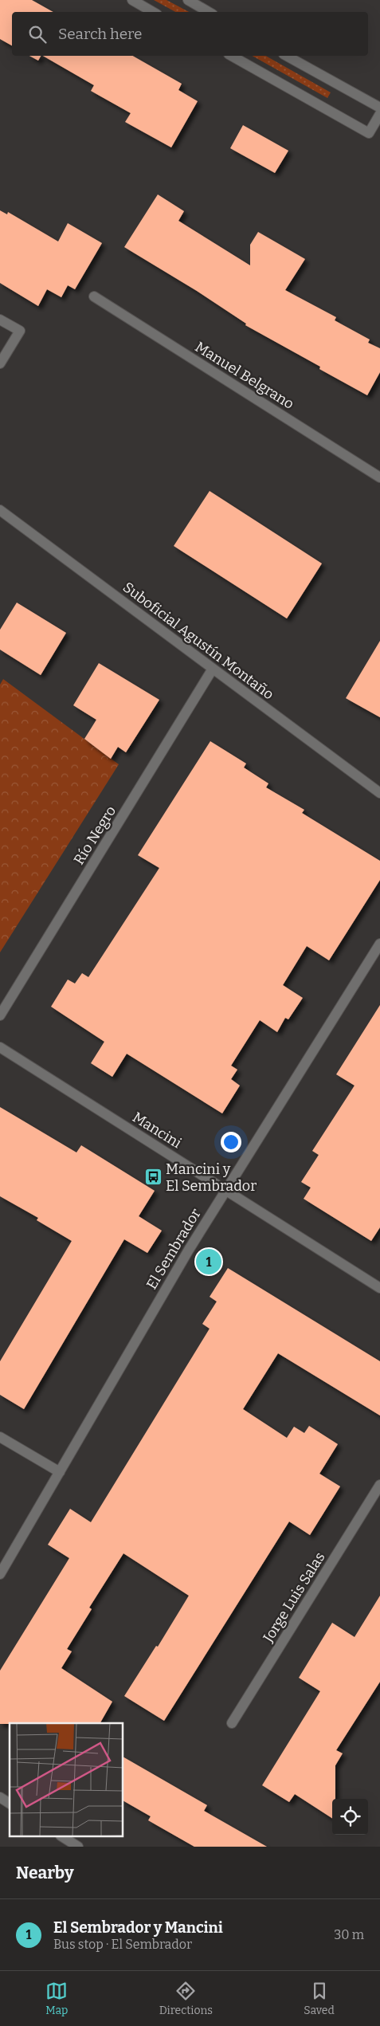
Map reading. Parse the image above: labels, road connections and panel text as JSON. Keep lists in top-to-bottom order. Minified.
{"streets":{"street":["Manuel Belgrano","Suboficial Agustín Montaño","Río Negro","Mancini","El Sembrador","Jorge Luis Salas"]},"crossings":[["Suboficial Agustín Montaño","Río Negro"],["Mancini","El Sembrador"]],"places":{"bus stop":["Mancini y El Sembrador"]},"page":{"search":"Search here","pins":"1","heading":"Nearby","list":[{"mark":"1","name":"El Sembrador y Mancini","note":"Bus stop · El Sembrador","value":"30 m"}],"nav":["Map","Directions","Saved"]}}
